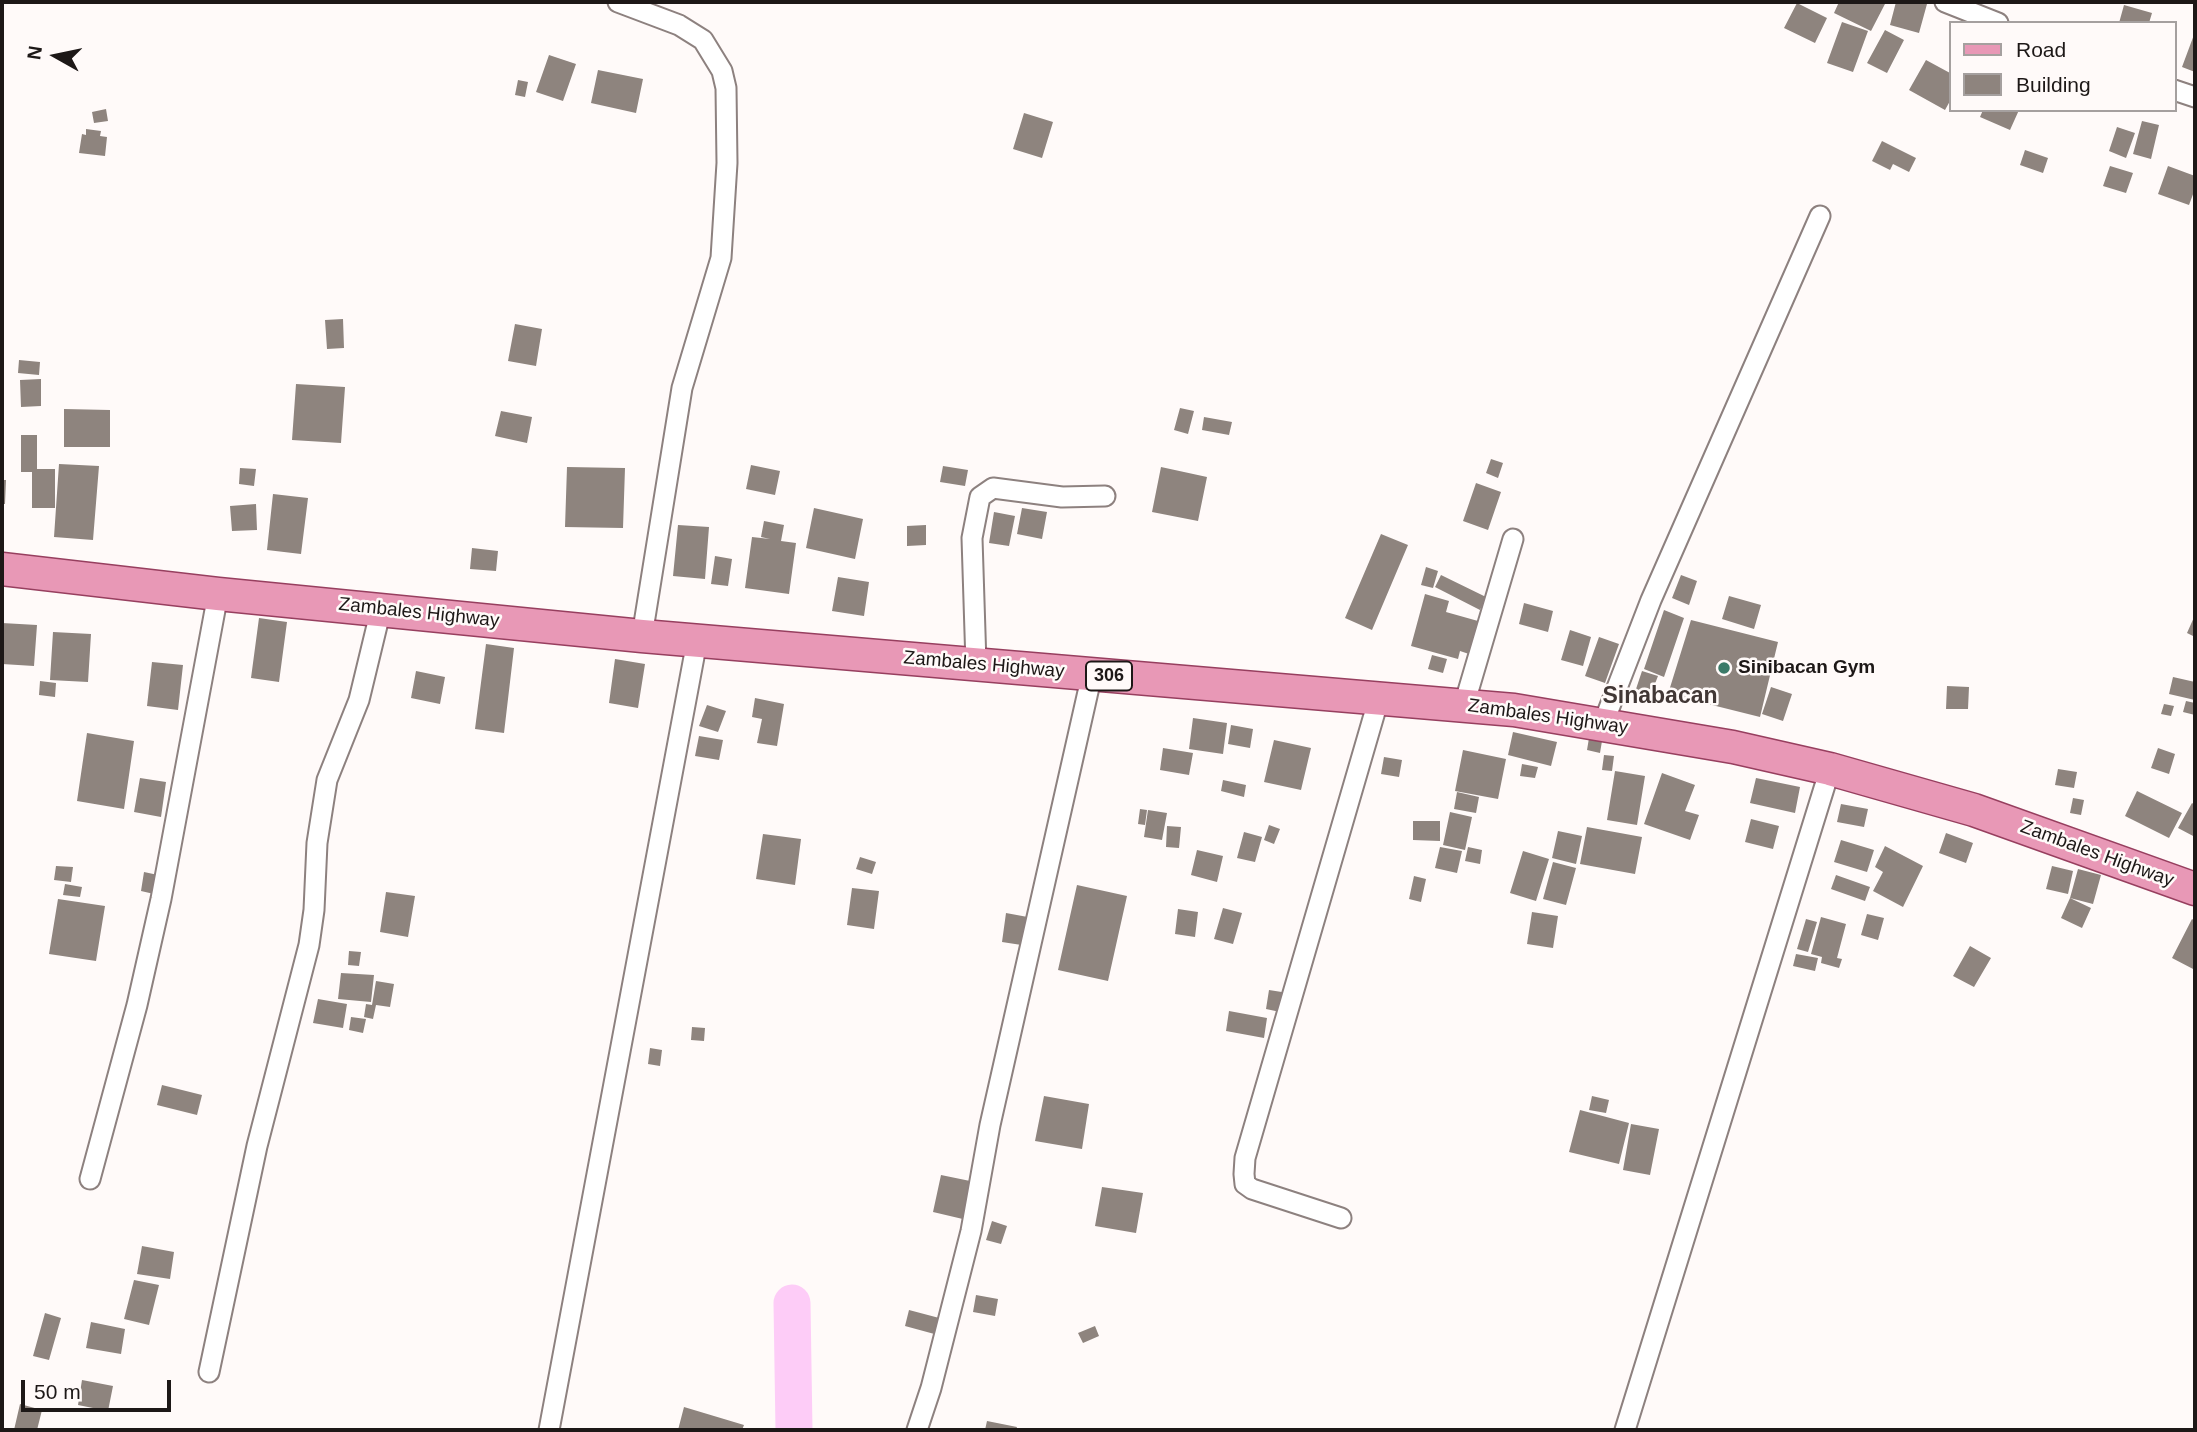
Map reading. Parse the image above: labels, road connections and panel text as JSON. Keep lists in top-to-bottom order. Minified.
{"streets":{"main road":["Zambales Highway","306"]},"districts":["Sinabacan"],"places":["Sinibacan Gym"],"legend":["Road","Building"],"scale_bar":"50 m","north":"left"}
